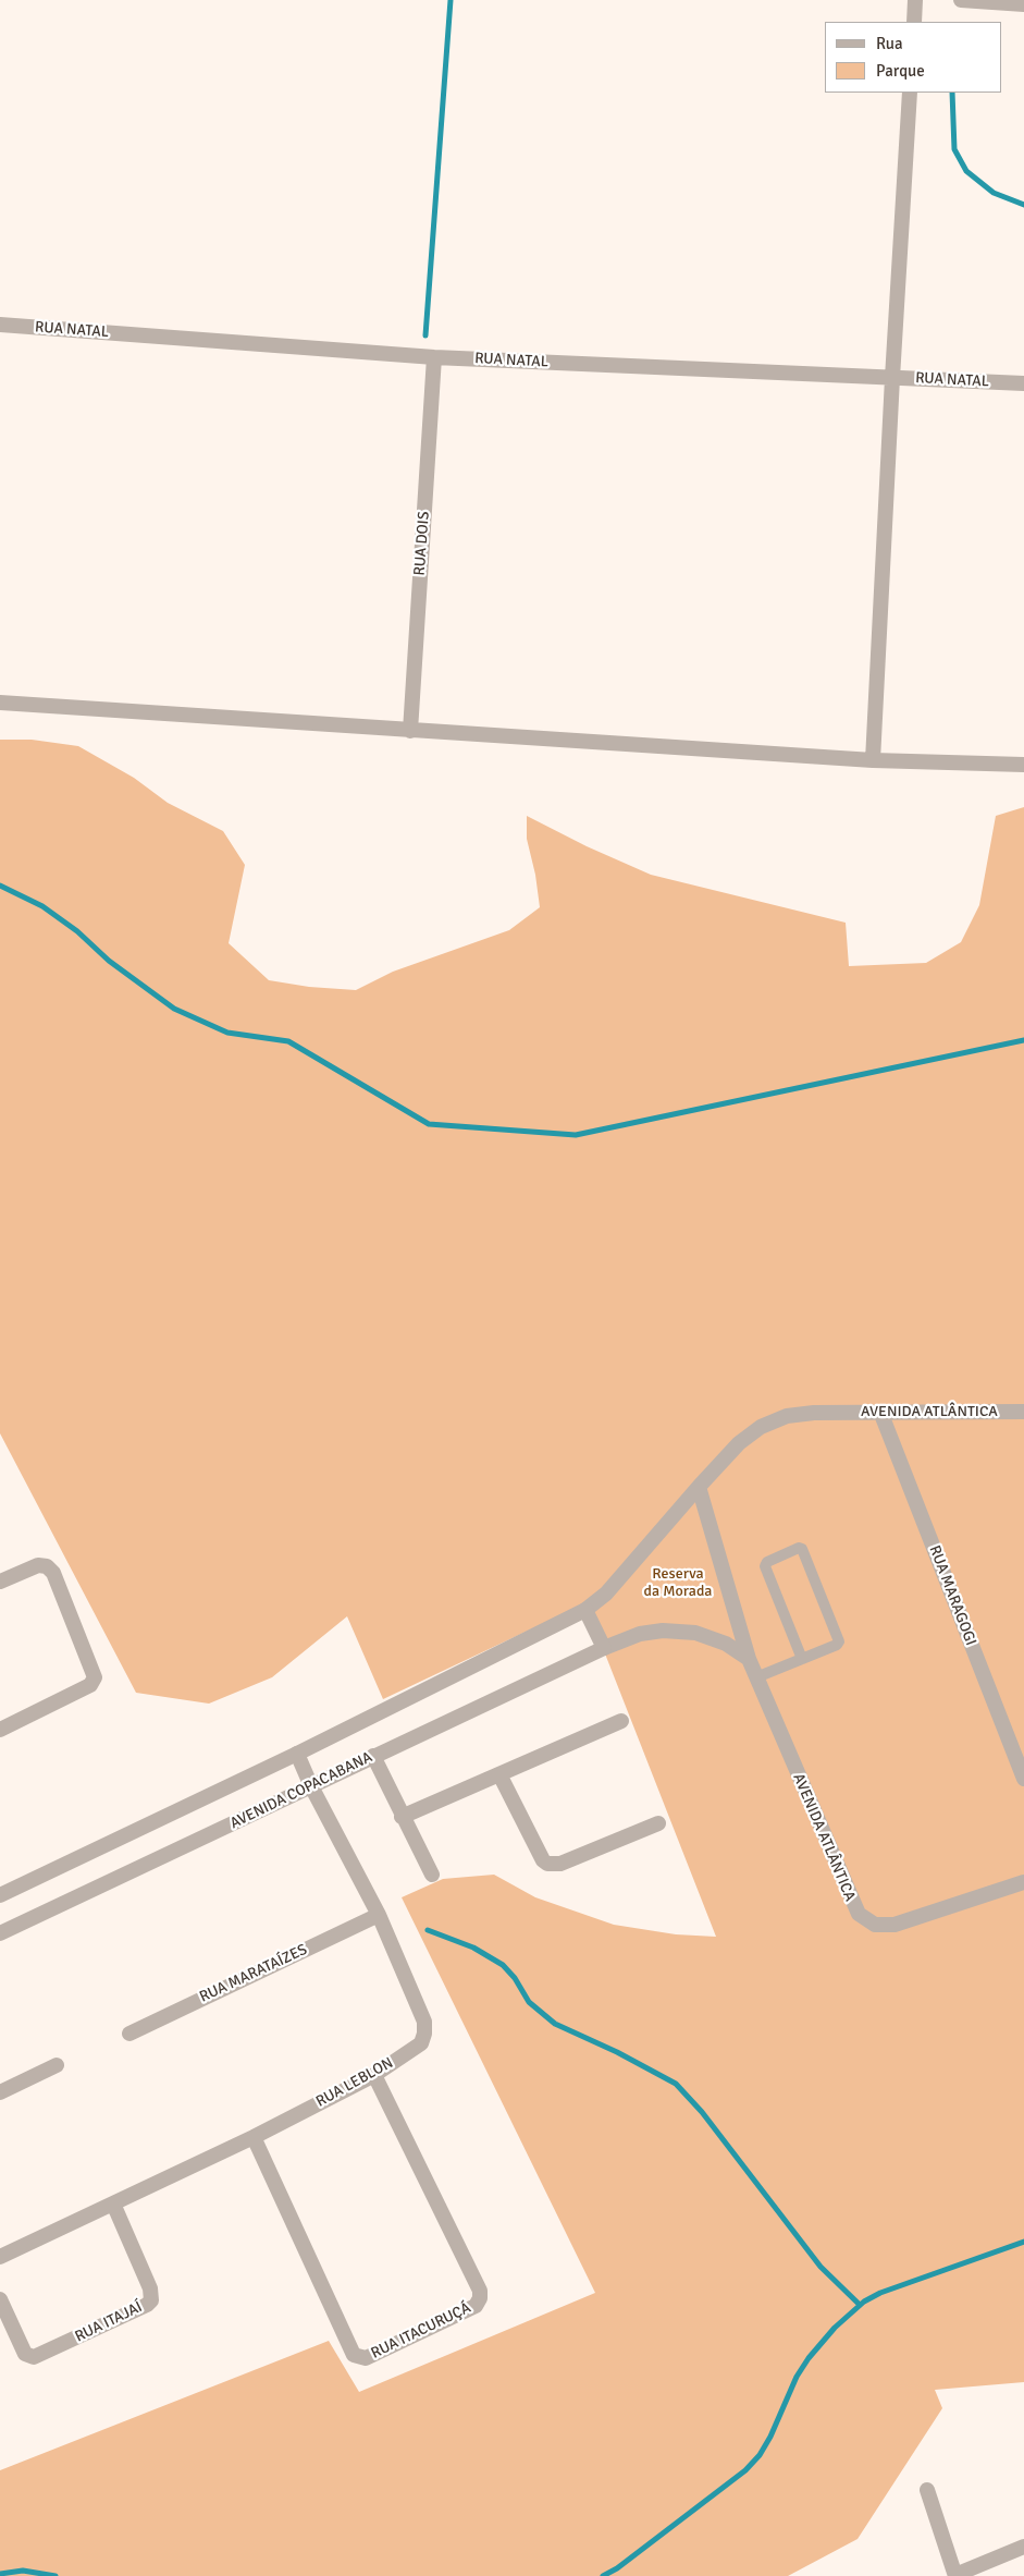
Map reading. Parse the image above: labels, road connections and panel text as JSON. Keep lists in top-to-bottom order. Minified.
{"streets":{"street":["RUA NATAL","RUA DOIS","AVENIDA ATLÂNTICA","RUA MARAGOGI","AVENIDA COPACABANA","RUA MARATAÍZES","RUA LEBLON","RUA ITAJAÍ","RUA ITACURUÇÁ"]},"crossings":[["RUA NATAL","RUA DOIS"],["AVENIDA ATLÂNTICA","RUA MARAGOGI"],["AVENIDA COPACABANA","RUA LEBLON"],["RUA MARATAÍZES","RUA LEBLON"],["RUA LEBLON","RUA ITAJAÍ"],["RUA LEBLON","RUA ITACURUÇÁ"]],"parks":["Reserva da Morada"],"legend":["Rua","Parque"]}
